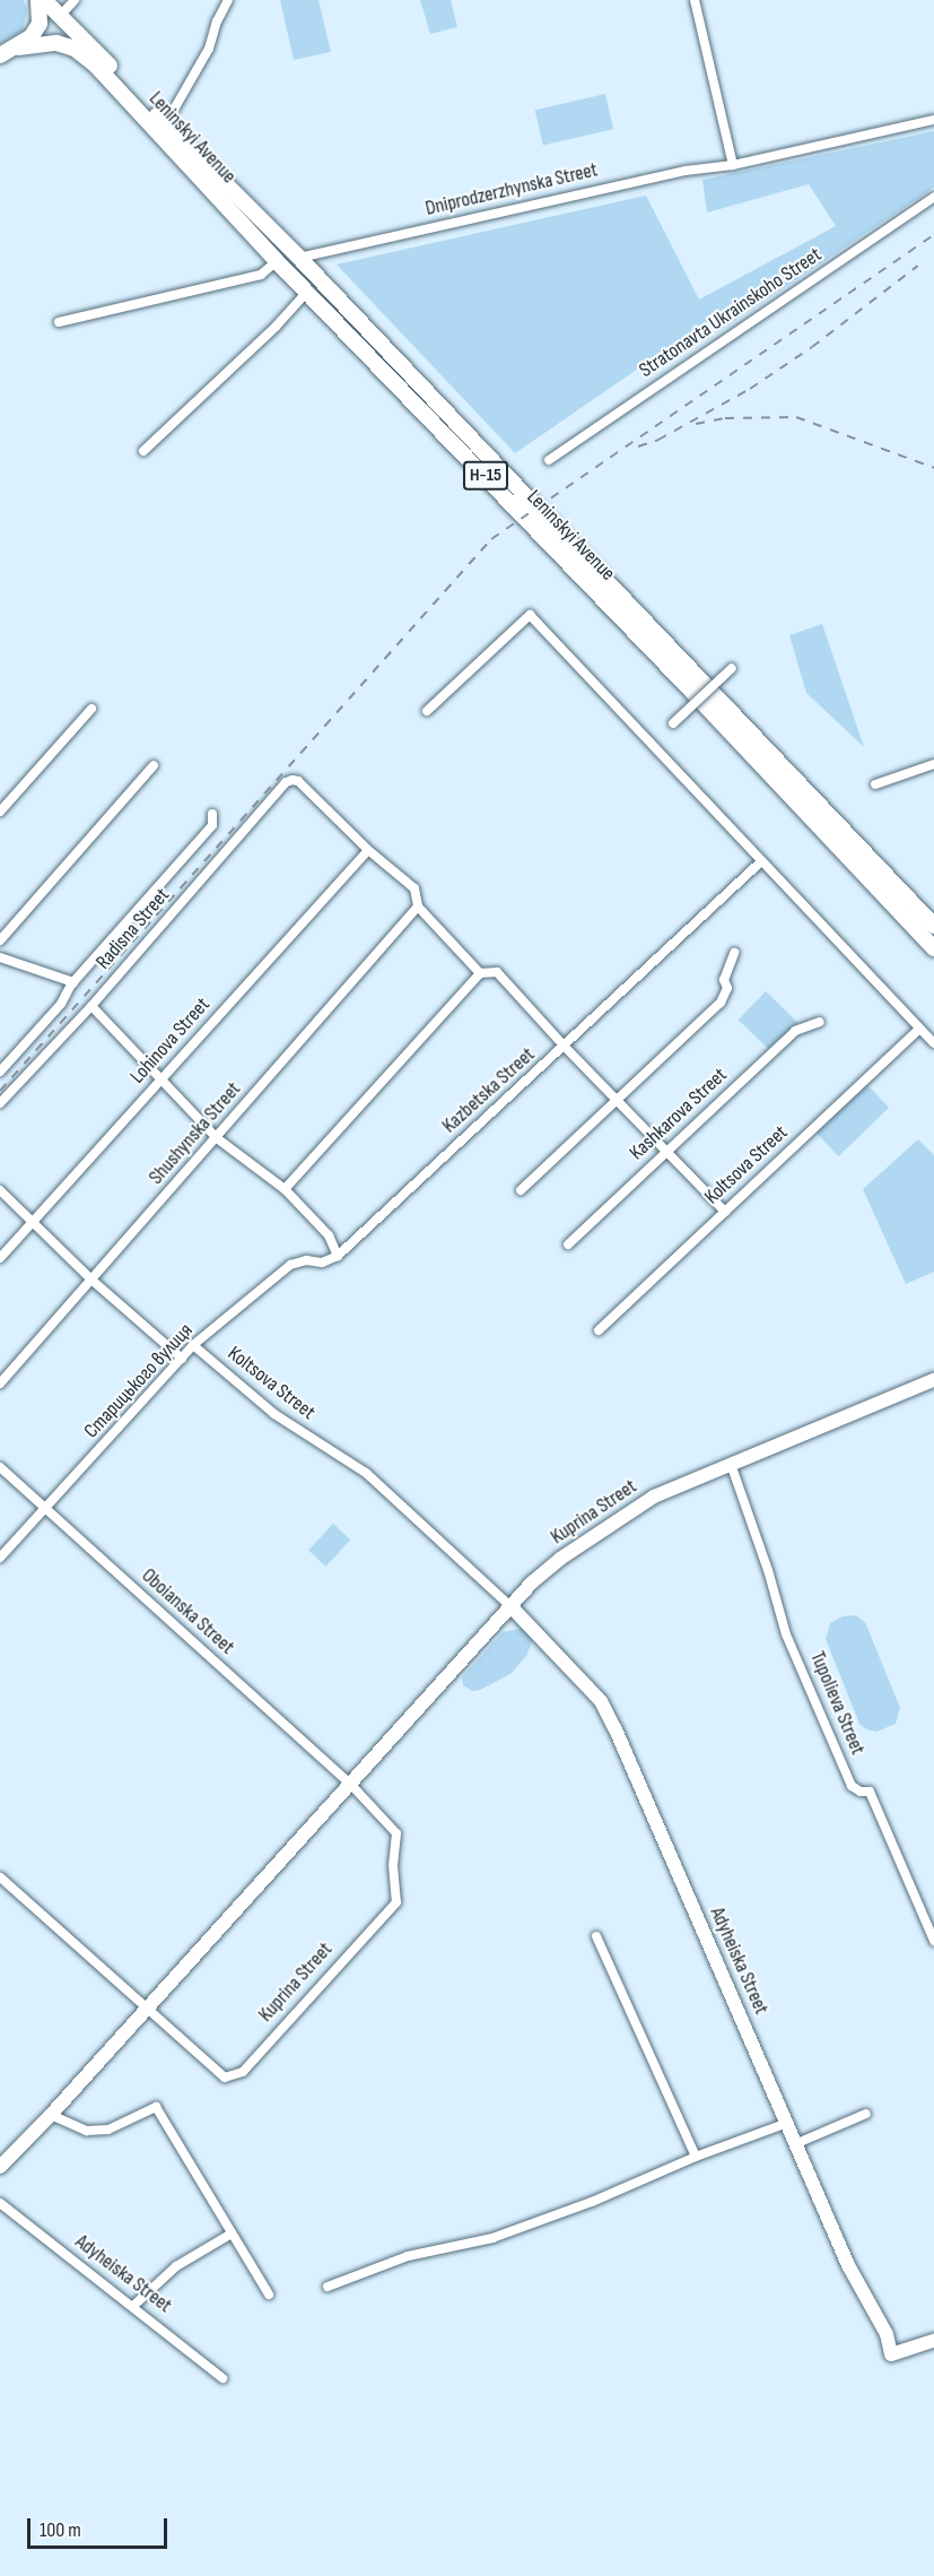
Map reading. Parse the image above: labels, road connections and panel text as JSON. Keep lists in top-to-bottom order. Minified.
{"streets":{"main road":["Leninskyi Avenue","Н-15","Kuprina Street","Adyheiska Street"],"street":["Dniprodzerzhynska Street","Stratonavta Ukrainskoho Street","Radisna Street","Lohinova Street","Kazbetska Street","Kashkarova Street","Shushynska Street","Koltsova Street","Старицького вулиця","Oboianska Street","Tupolieva Street"]},"crossings":[["Leninskyi Avenue","Dniprodzerzhynska Street"],["Leninskyi Avenue","Н-15"],["Radisna Street","Lohinova Street"],["Kazbetska Street","Старицького вулиця"],["Koltsova Street","Старицького вулиця"],["Koltsova Street","Kuprina Street"],["Koltsova Street","Adyheiska Street"],["Старицького вулиця","Oboianska Street"],["Kuprina Street","Oboianska Street"],["Kuprina Street","Tupolieva Street"],["Kuprina Street","Adyheiska Street"]],"scale_bar":"100 m"}
